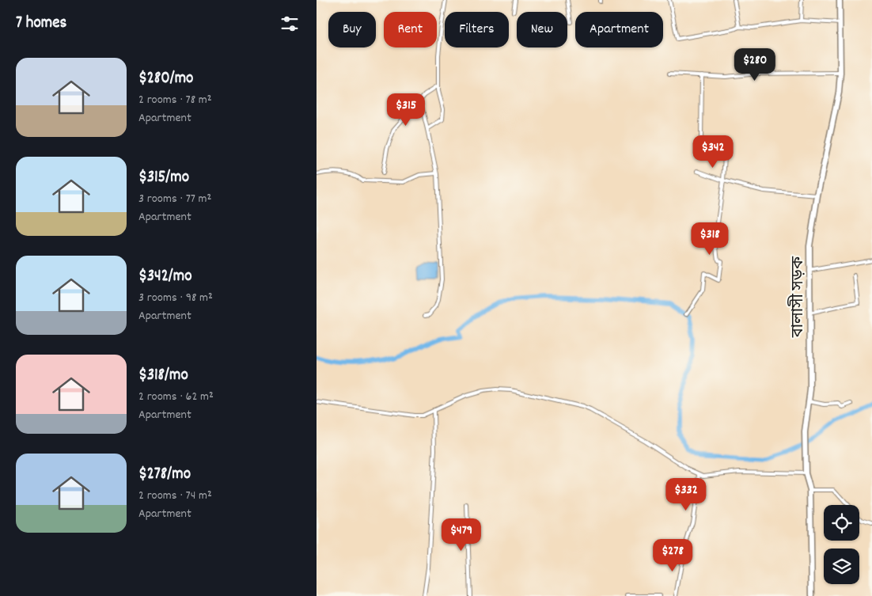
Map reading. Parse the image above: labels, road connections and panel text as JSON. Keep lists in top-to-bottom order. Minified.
{"streets":{"main road":["বালাসী সড়ক"]},"page":{"heading":"7 homes","chip":["Buy","Rent","Filters","New","Apartment"],"list":[{"name":"$280/mo","note":"2 rooms · 78 m² · Apartment"},{"name":"$315/mo","note":"3 rooms · 77 m² · Apartment"},{"name":"$342/mo","note":"3 rooms · 98 m² · Apartment"},{"name":"$318/mo","note":"2 rooms · 62 m² · Apartment"},{"name":"$278/mo","note":"2 rooms · 74 m² · Apartment"}],"price":["$280","$315","$342","$318","$332","$479","$278"]}}
